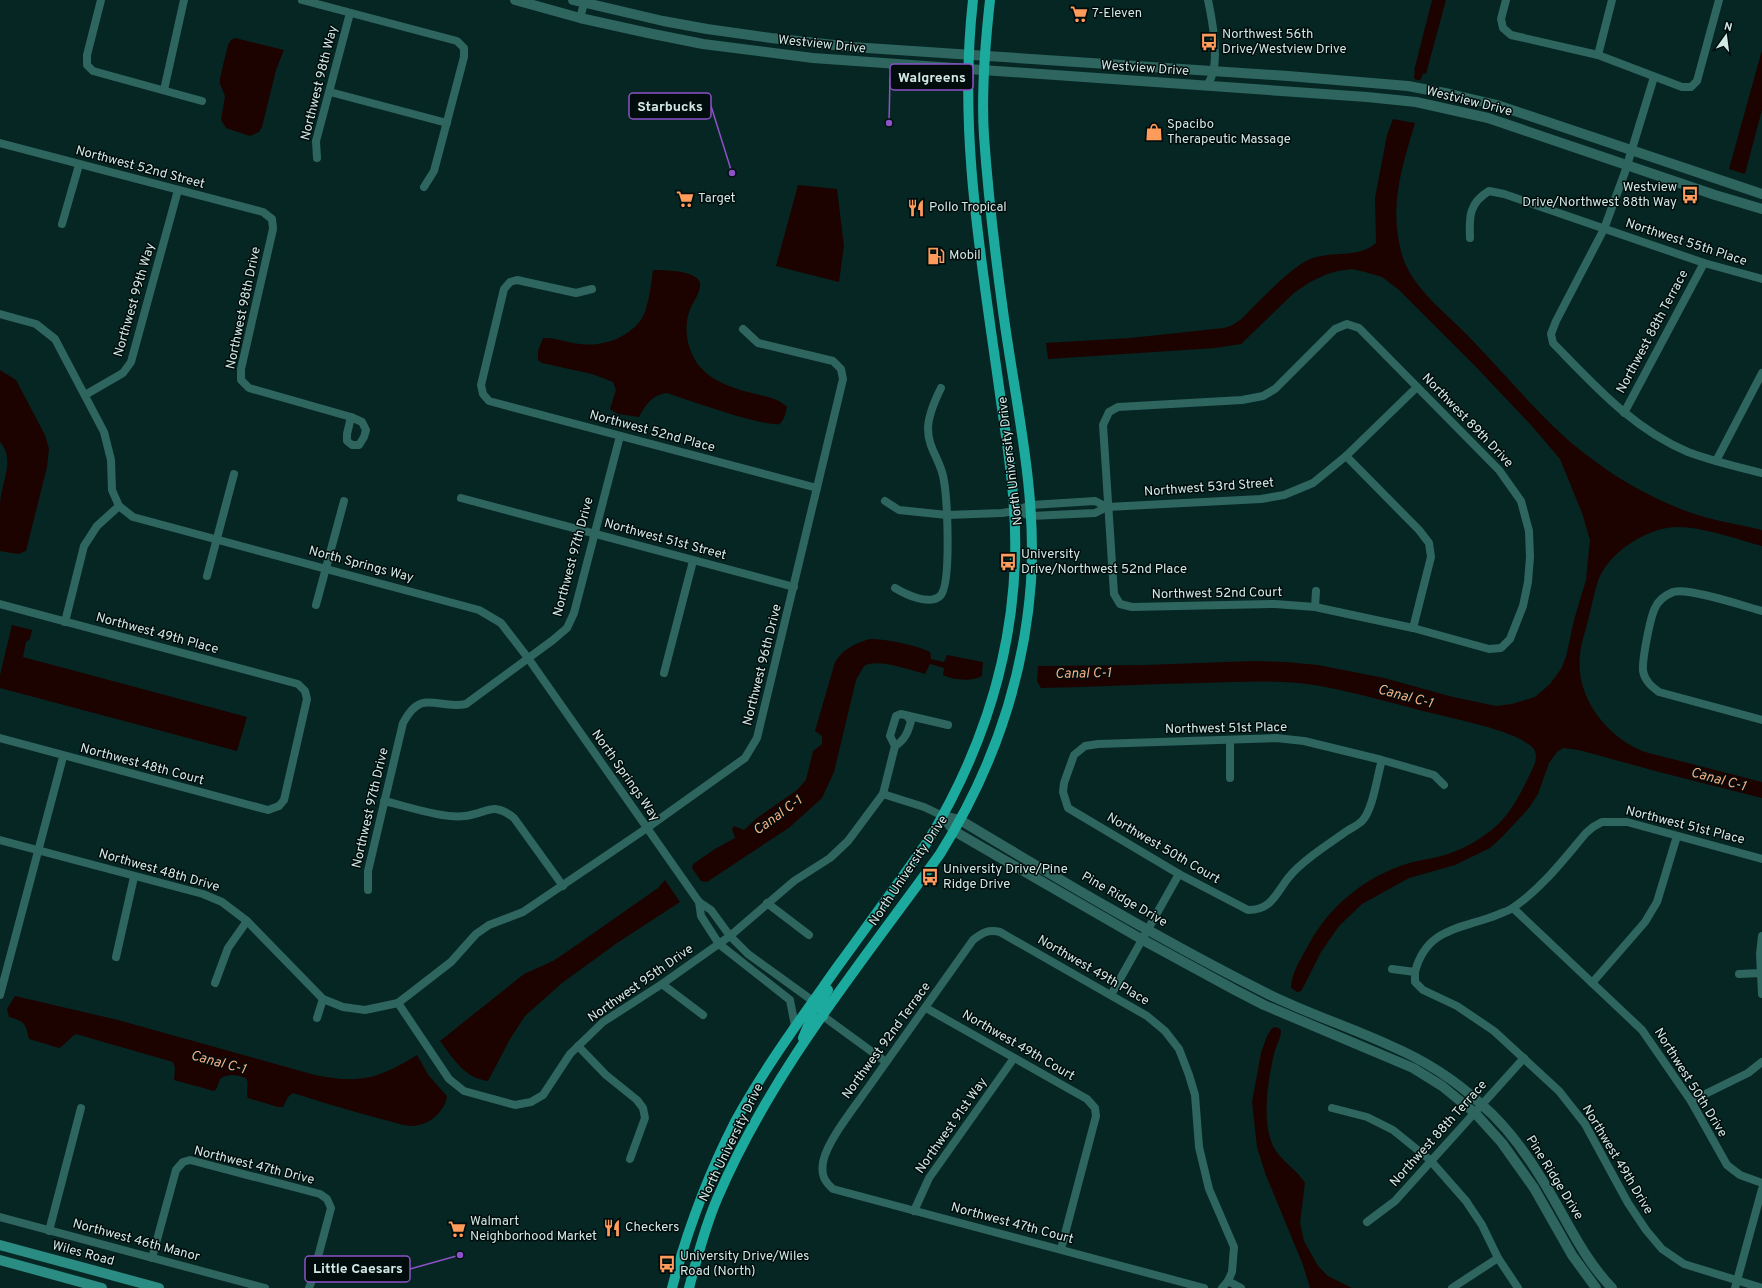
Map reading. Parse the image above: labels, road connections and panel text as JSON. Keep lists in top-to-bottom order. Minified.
{"streets":{"main road":["North University Drive","Wiles Road"],"street":["Westview Drive","Northwest 98th Way","Northwest 52nd Street","Northwest 55th Place","Northwest 99th Way","Northwest 98th Drive","Northwest 88th Terrace","Northwest 89th Drive","Northwest 52nd Place","Northwest 53rd Street","Northwest 51st Street","Northwest 97th Drive","North Springs Way","Northwest 52nd Court","Northwest 49th Place","Northwest 96th Drive","Northwest 51st Place","Northwest 48th Court","Northwest 50th Court","Northwest 48th Drive","Pine Ridge Drive","Northwest 95th Drive","Northwest 92nd Terrace","Northwest 49th Court","Northwest 50th Drive","Northwest 91st Way","Northwest 49th Drive","Northwest 47th Drive","Northwest 47th Court","Northwest 46th Manor"]},"crossings":[["Westview Drive","North University Drive"],["Northwest 52nd Street","Northwest 99th Way"],["Northwest 52nd Street","Northwest 98th Drive"],["Northwest 55th Place","Northwest 88th Terrace"],["Northwest 88th Terrace","Pine Ridge Drive"],["Northwest 88th Terrace","Northwest 49th Drive"],["Northwest 89th Drive","Northwest 53rd Street"],["Northwest 89th Drive","Northwest 52nd Court"],["Northwest 52nd Place","Northwest 97th Drive"],["Northwest 52nd Place","Northwest 96th Drive"],["North University Drive","Northwest 53rd Street"],["North University Drive","North Springs Way"],["North University Drive","Pine Ridge Drive"],["Northwest 53rd Street","Northwest 52nd Court"],["Northwest 51st Street","Northwest 97th Drive"],["Northwest 51st Street","Northwest 96th Drive"],["Northwest 97th Drive","North Springs Way"],["North Springs Way","Northwest 96th Drive"],["North Springs Way","Northwest 95th Drive"],["Northwest 49th Place","Northwest 48th Court"],["Northwest 49th Place","Northwest 92nd Terrace"],["Northwest 96th Drive","Northwest 48th Drive"],["Northwest 96th Drive","Northwest 95th Drive"],["Northwest 51st Place","Northwest 50th Court"],["Northwest 51st Place","Northwest 50th Drive"],["Northwest 48th Drive","Northwest 95th Drive"],["Northwest 92nd Terrace","Northwest 49th Court"],["Northwest 92nd Terrace","Northwest 47th Court"],["Northwest 49th Court","Northwest 91st Way"],["Northwest 49th Court","Northwest 47th Court"],["Northwest 91st Way","Northwest 47th Court"],["Northwest 47th Drive","Northwest 46th Manor"]],"water":["Canal C-1"],"places":{"supermarket":["7-Eleven","Target","Walmart Neighborhood Market"],"bus stop":["Northwest 56th Drive/Westview Drive","Westview Drive/Northwest 88th Way","University Drive/Northwest 52nd Place","University Drive/Pine Ridge Drive","University Drive/Wiles Road (North)"],"other":["Walgreens","Starbucks","Little Caesars"],"shop":["Spacibo Therapeutic Massage"],"restaurant":["Pollo Tropical","Checkers"],"fuel station":["Mobil"]},"north":"top"}
